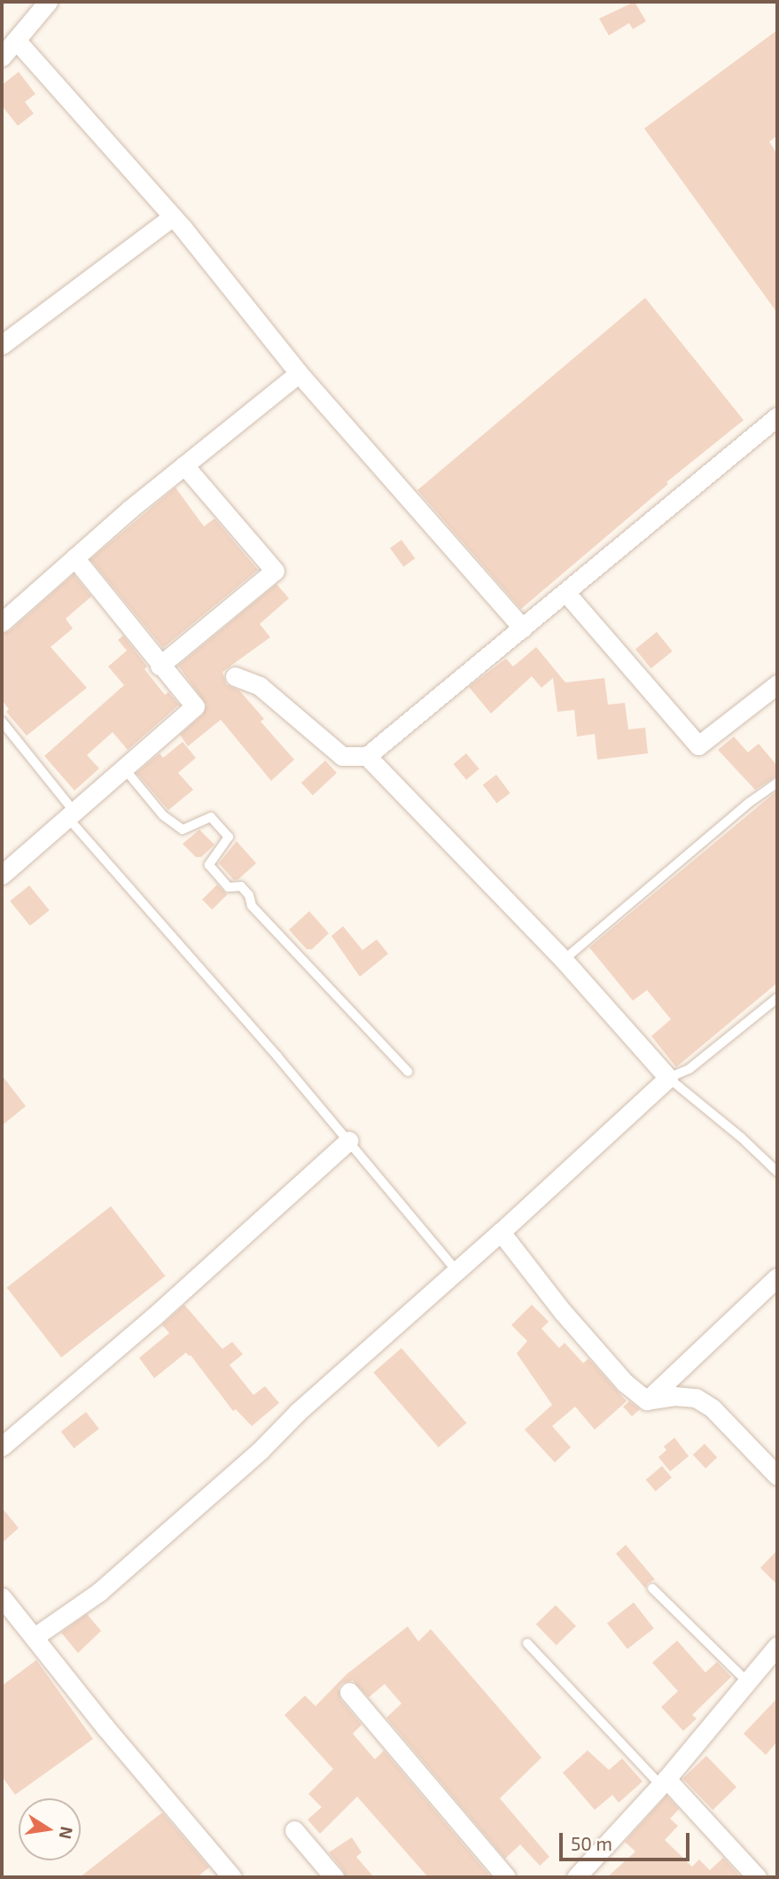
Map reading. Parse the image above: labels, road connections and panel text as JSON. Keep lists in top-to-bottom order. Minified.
{"scale_bar":"50 m","north":"right"}
